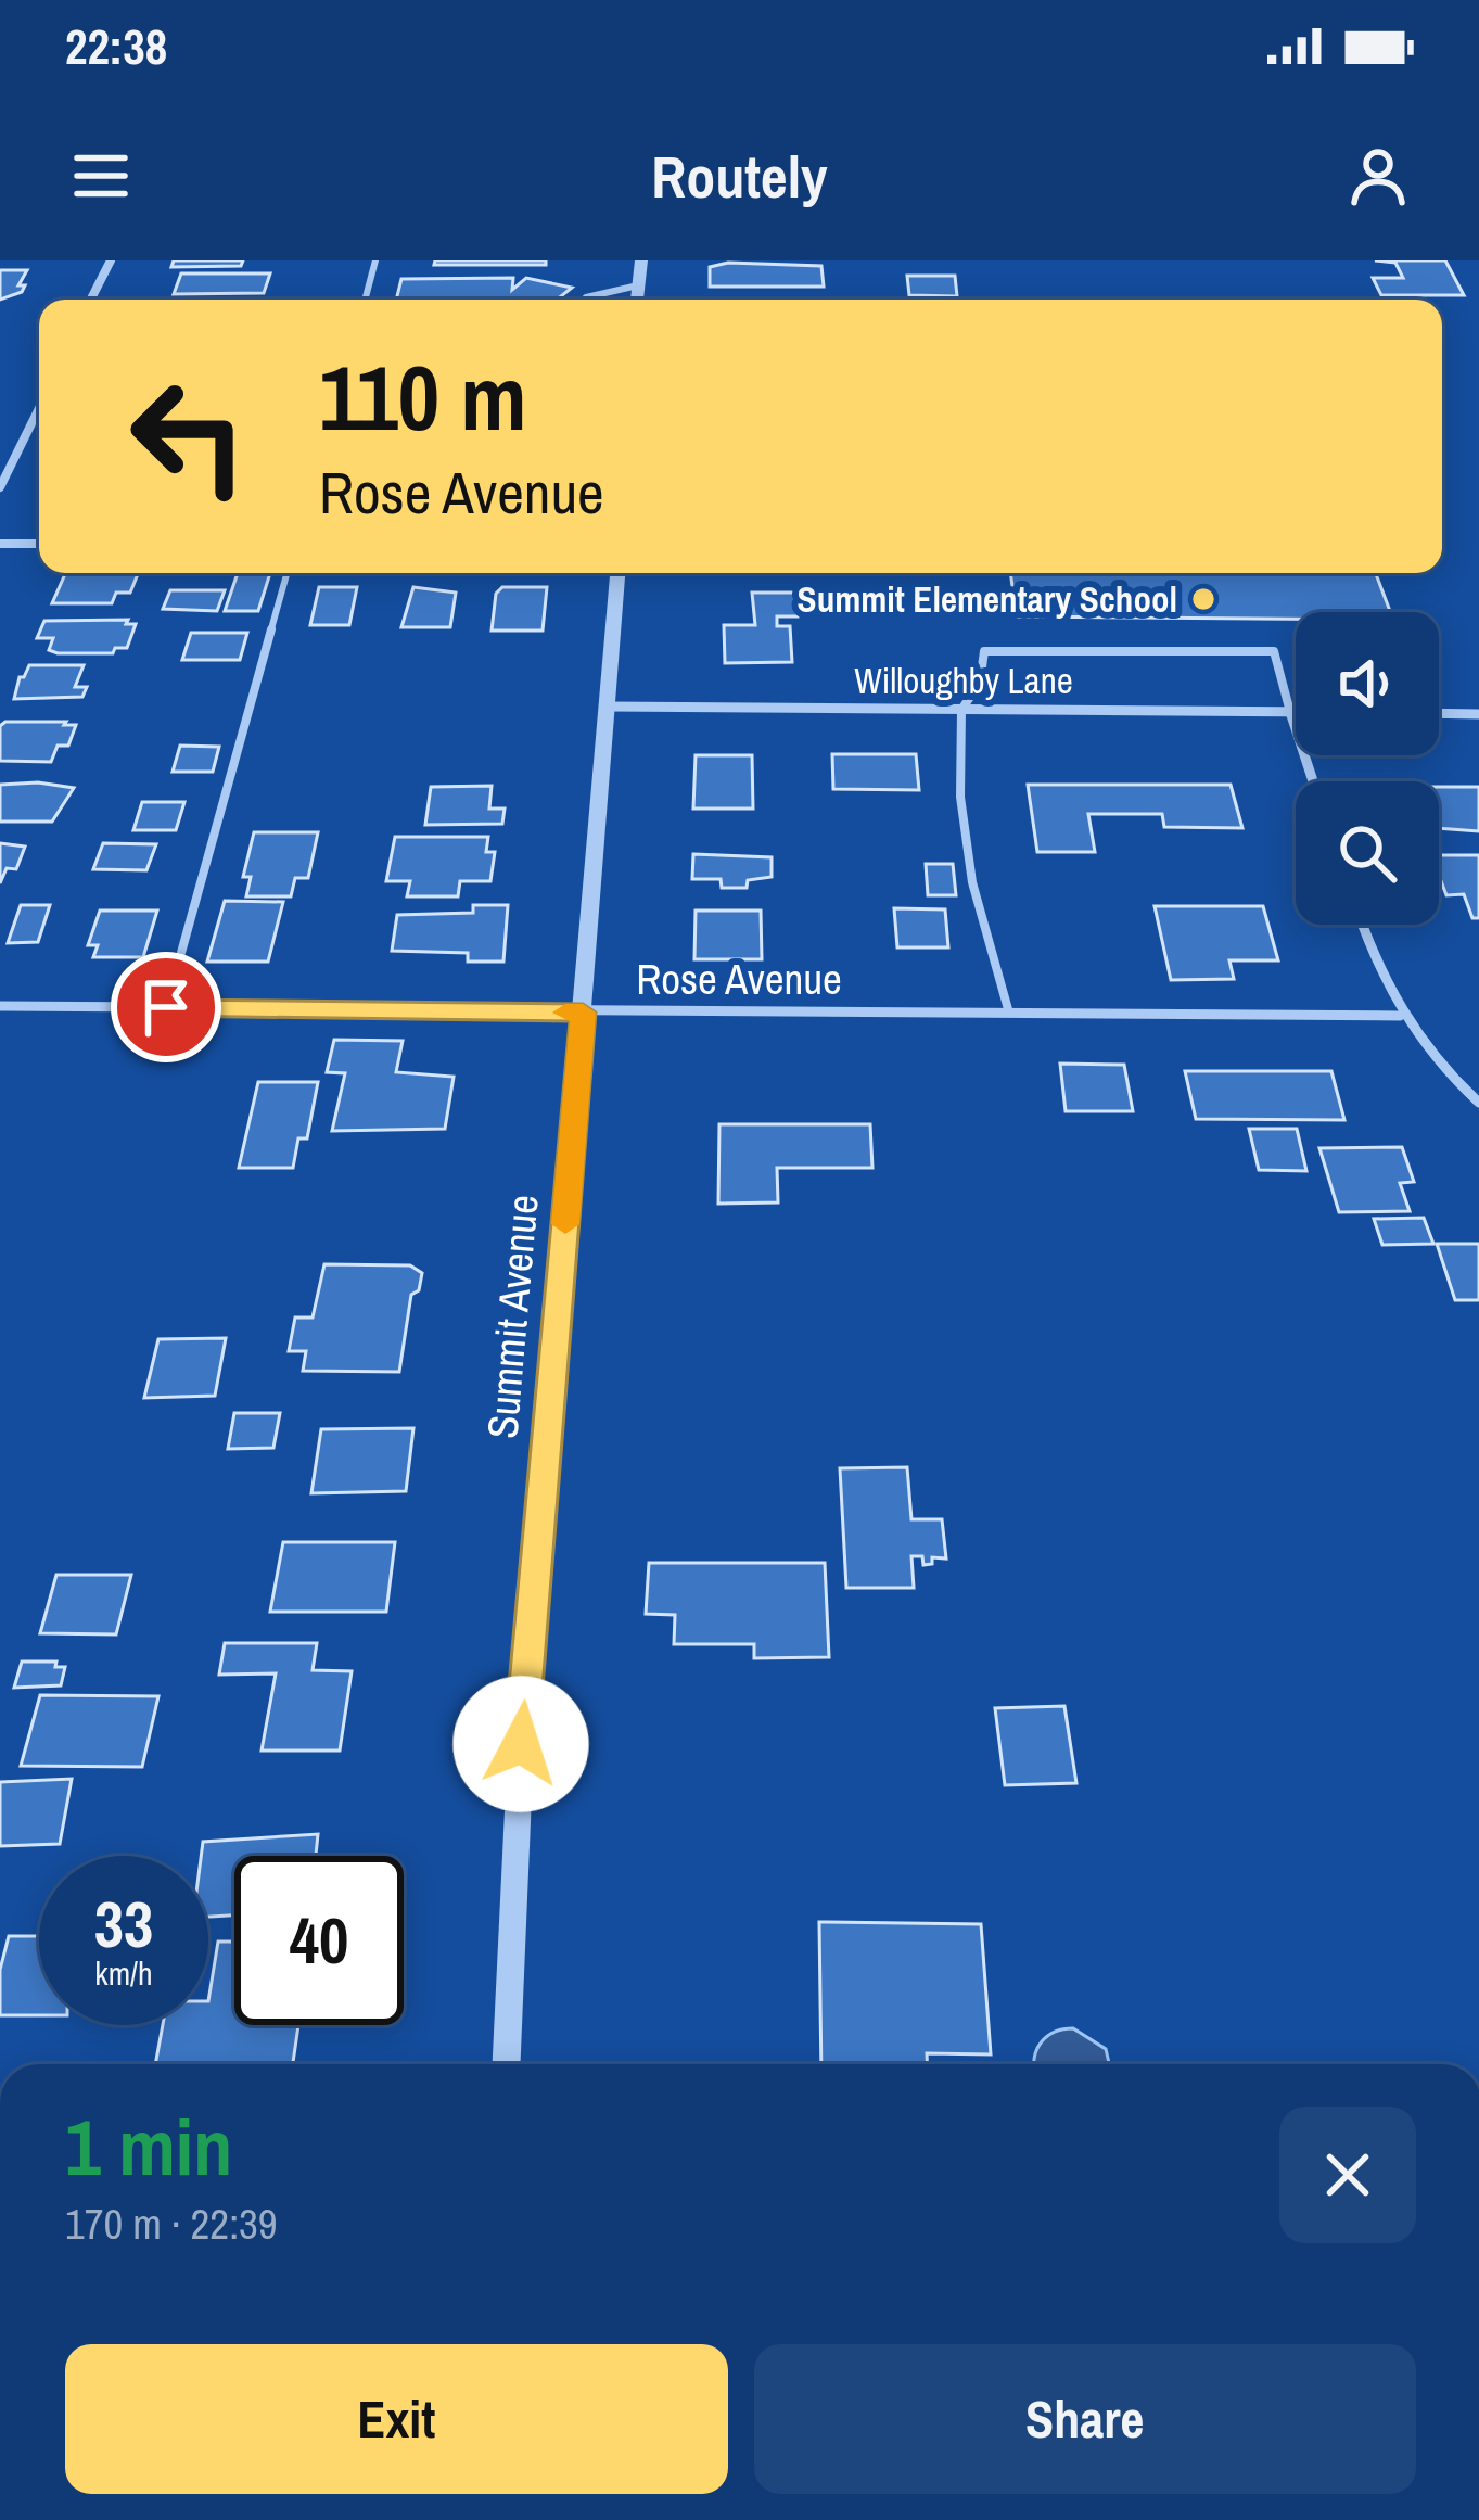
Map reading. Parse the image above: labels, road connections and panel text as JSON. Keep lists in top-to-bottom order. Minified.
{"streets":{"street":["Willoughby Lane","Rose Avenue","Summit Avenue"]},"crossings":[["Willoughby Lane","Summit Avenue"],["Rose Avenue","Summit Avenue"]],"places":["Summit Elementary School"],"page":{"status":"22:38","header":"Routely","turn":["110 m","Rose Avenue"],"speed":"33 km/h","limit":"40","heading":["1 min","170 m · 22:39"],"buttons":["Exit","Share"]}}
